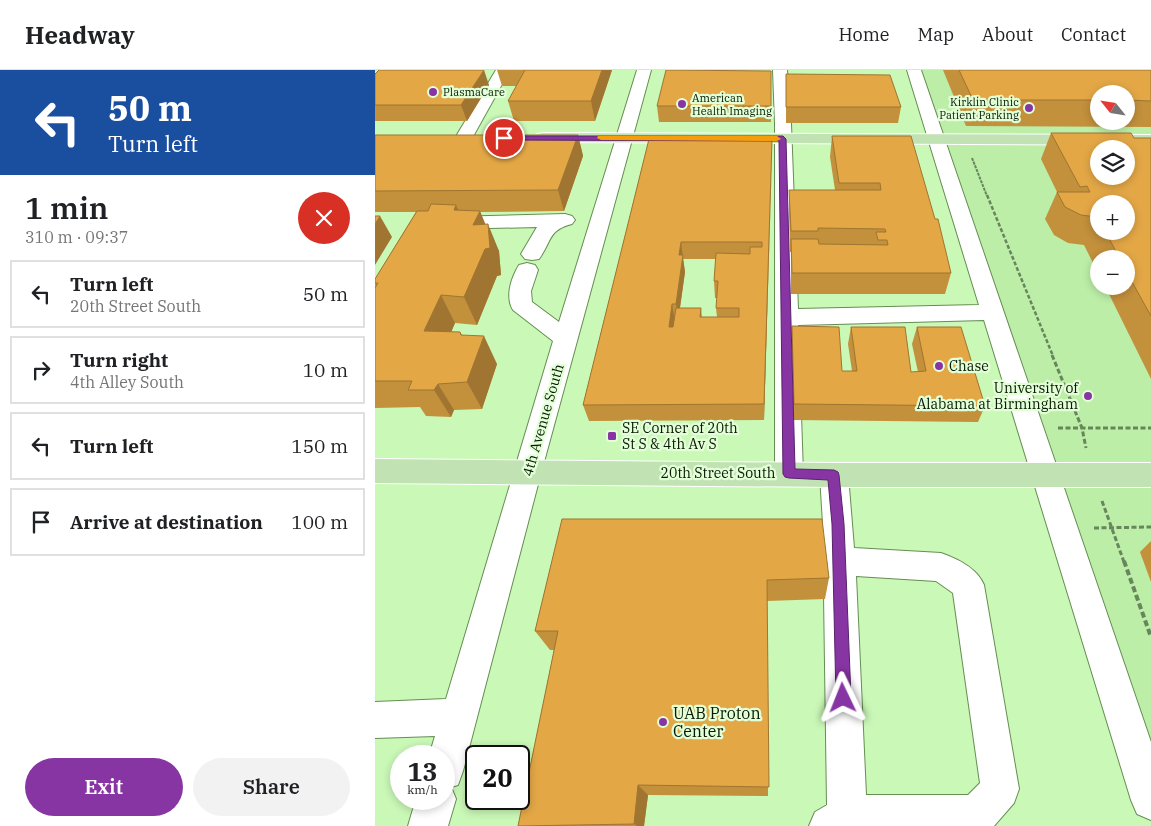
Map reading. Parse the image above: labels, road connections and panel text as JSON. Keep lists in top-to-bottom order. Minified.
{"streets":{"main road":["20th Street South"],"street":["4th Avenue South"]},"crossings":[["4th Avenue South","20th Street South"]],"places":{"other":["PlasmaCare","American Health Imaging","Kirklin Clinic Patient Parking","Chase","University of Alabama at Birmingham","UAB Proton Center"],"transit":["SE Corner of 20th St S & 4th Av S"]},"north":"top left","page":{"header":"Headway","nav":["Home","Map","About","Contact"],"turn":["50 m","Turn left"],"map_buttons":["+","−"],"heading":["1 min","310 m · 09:37"],"list":[{"name":"Turn left","note":"20th Street South","value":"50 m"},{"name":"Turn right","note":"4th Alley South","value":"10 m"},{"name":"Turn left","value":"150 m"},{"name":"Arrive at destination","value":"100 m"}],"speed":"13 km/h","limit":"20","buttons":["Exit","Share"]}}
